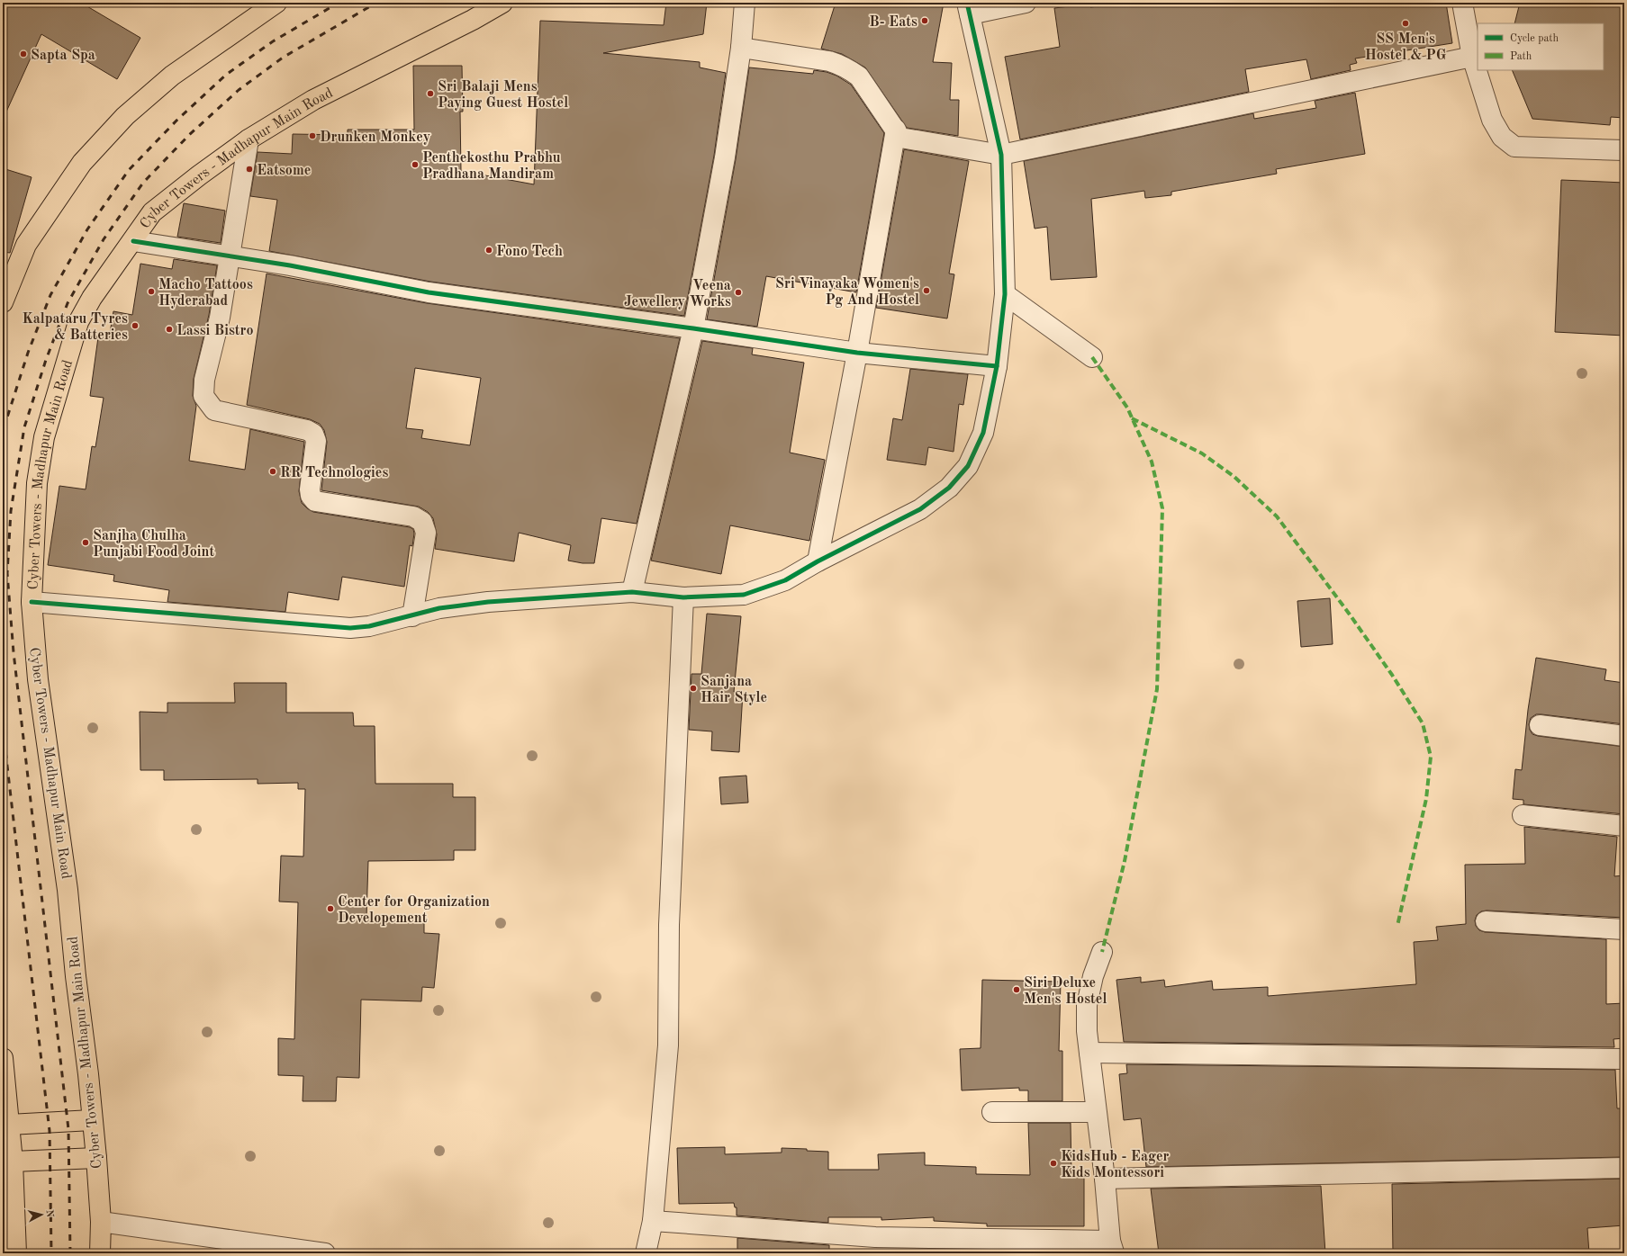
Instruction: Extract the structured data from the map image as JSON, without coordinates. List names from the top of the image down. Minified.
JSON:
{"streets":{"main road":["Cyber Towers - Madhapur Main Road"]},"places":["B- Eats","SS Men's Hostel & PG","Sapta Spa","Sri Balaji Mens Paying Guest Hostel","Drunken Monkey","Penthekosthu Prabhu Pradhana Mandiram","Eatsome","Fono Tech","Sri Vinayaka Women's Pg And Hostel","Macho Tattoos Hyderabad","Veena Jewellery Works","Kalpataru Tyres & Batteries","Lassi Bistro","RR Technologies","Sanjha Chulha Punjabi Food Joint","Sanjana Hair Style","Center for Organization Developement","Siri Deluxe Men's Hostel","KidsHub - Eager Kids Montessori"],"legend":["Cycle path","Path"],"north":"right"}
